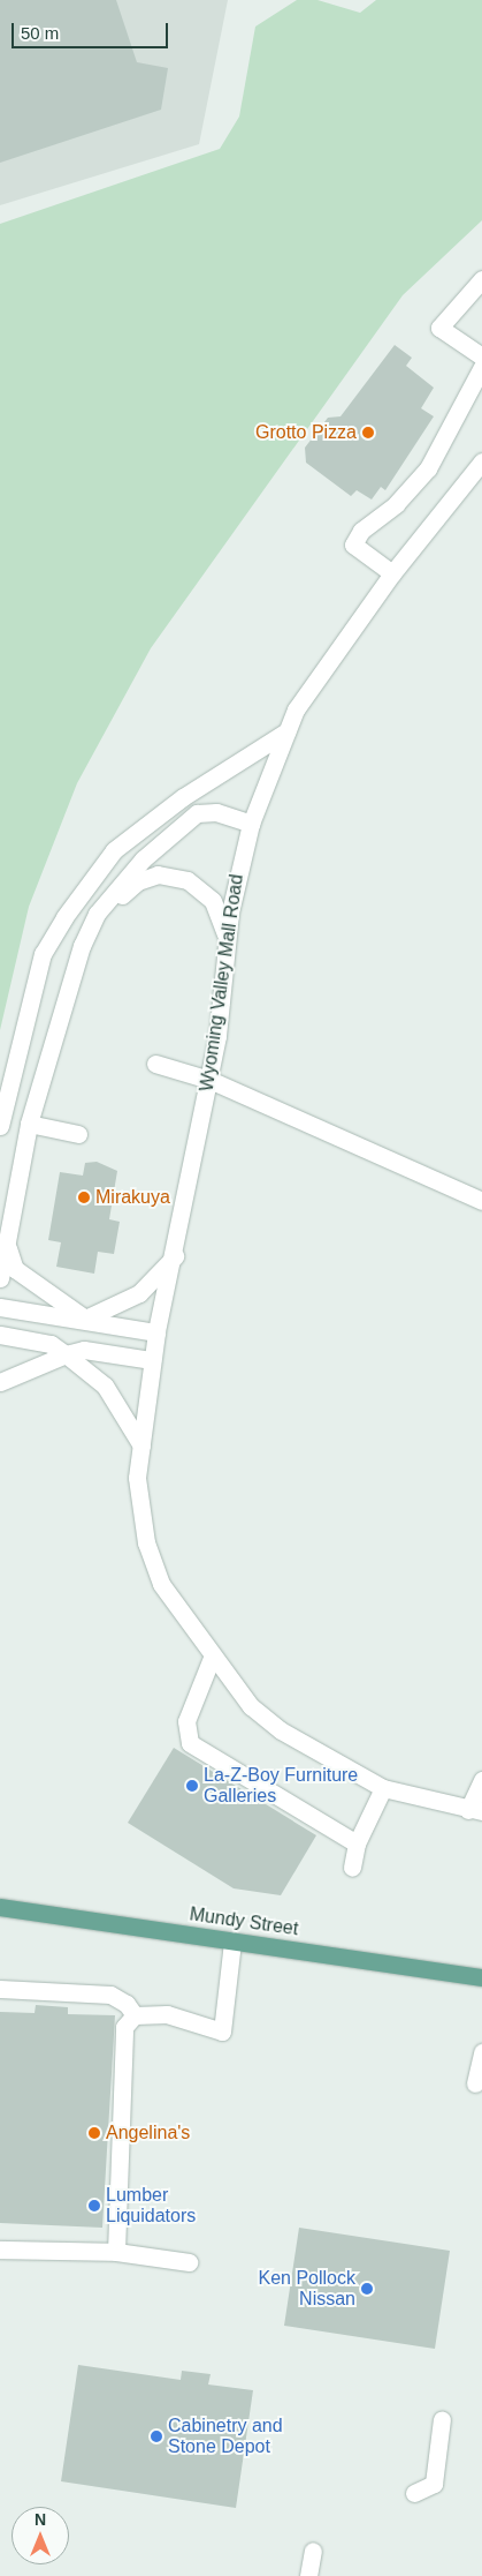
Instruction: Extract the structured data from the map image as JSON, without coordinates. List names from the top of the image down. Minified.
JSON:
{"streets":{"main road":["Mundy Street"],"lane":["Wyoming Valley Mall Road"]},"places":["Grotto Pizza","Mirakuya","La-Z-Boy Furniture Galleries","Angelina's","Lumber Liquidators","Ken Pollock Nissan","Cabinetry and Stone Depot"],"scale_bar":"50 m","north":"top"}
